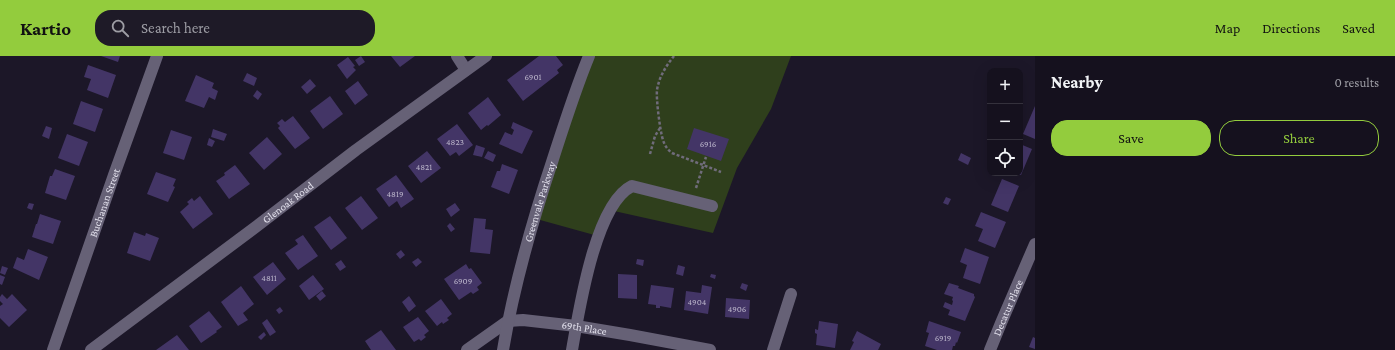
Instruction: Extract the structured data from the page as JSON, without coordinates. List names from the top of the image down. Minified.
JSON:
{"streets":{"street":["Greenvale Parkway","Glenoak Road","Buchanan Street","Decatur Place","69th Place"]},"crossings":[["Greenvale Parkway","69th Place"]],"house_numbers":["6901","4823","6916","4821","4819","4811","6909","4904","4906","6919"],"page":{"header":"Kartio","search":"Search here","nav":["Map","Directions","Saved"],"heading":["Nearby","0 results"],"map_buttons":["+","−"],"buttons":["Save","Share"]}}
